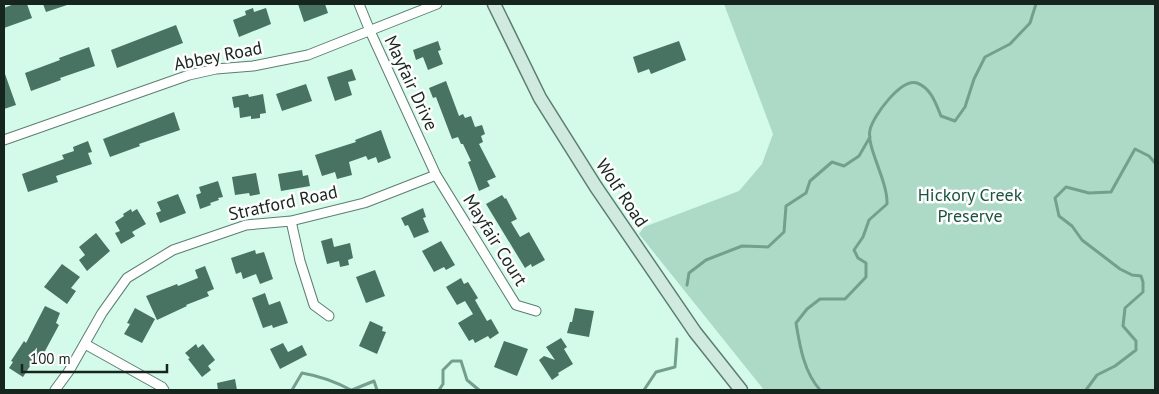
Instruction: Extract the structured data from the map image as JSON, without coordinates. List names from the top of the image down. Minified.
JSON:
{"streets":{"main road":["Wolf Road"],"street":["Abbey Road","Mayfair Drive","Stratford Road","Mayfair Court"]},"crossings":[["Abbey Road","Mayfair Drive"],["Mayfair Drive","Stratford Road"],["Mayfair Drive","Mayfair Court"],["Stratford Road","Mayfair Court"]],"parks":["Hickory Creek Preserve"],"scale_bar":"100 m"}
